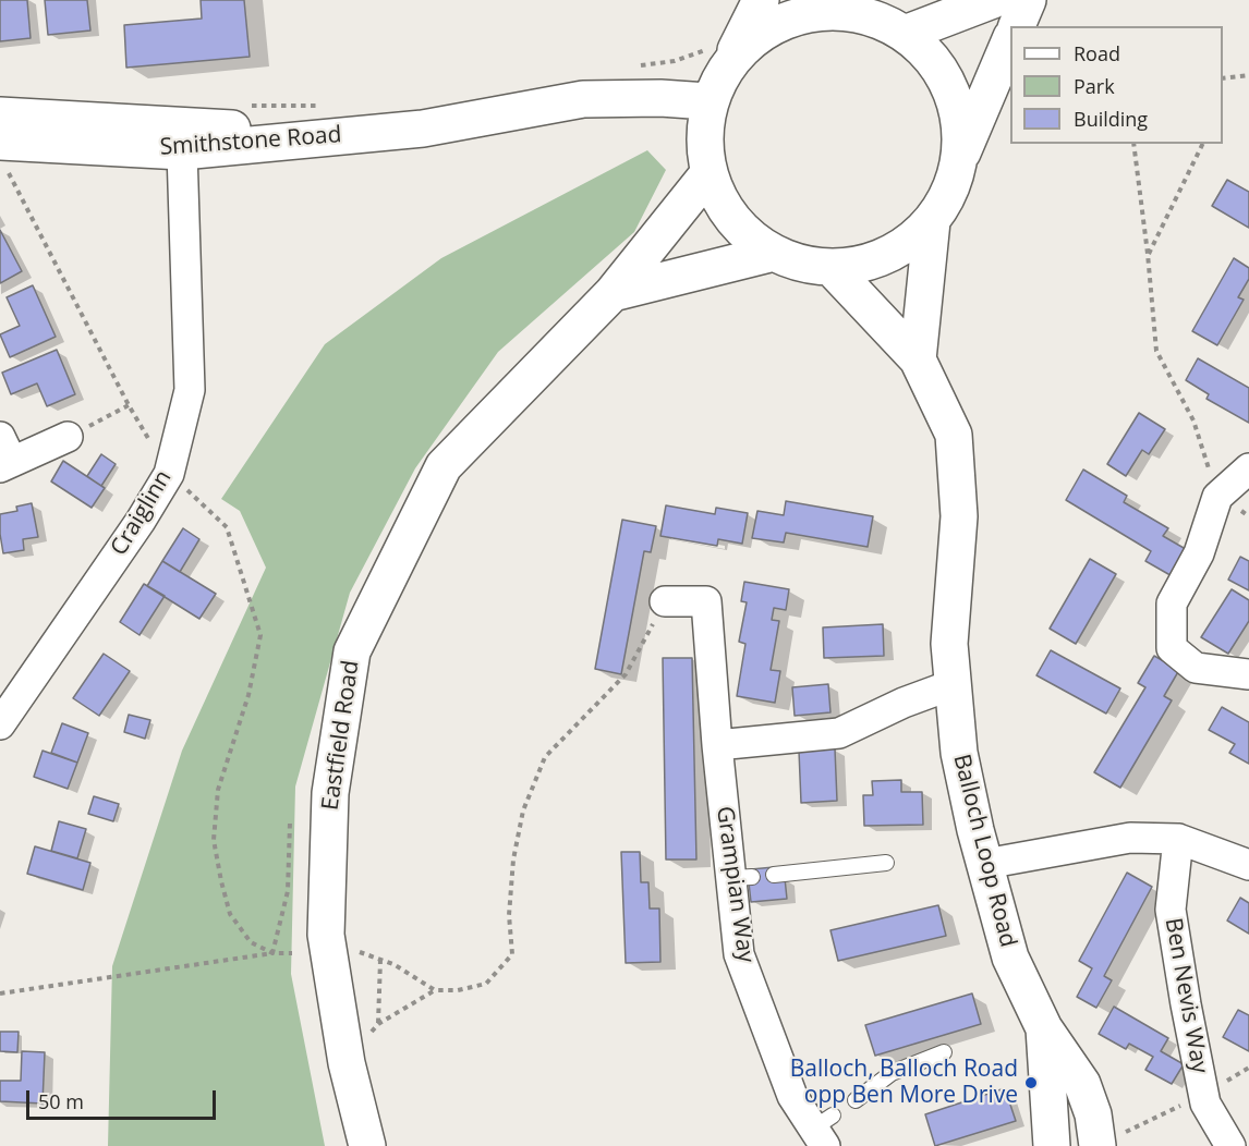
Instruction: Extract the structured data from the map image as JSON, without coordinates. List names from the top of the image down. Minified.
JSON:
{"streets":{"street":["Smithstone Road","Craiglinn","Eastfield Road","Balloch Loop Road","Grampian Way","Ben Nevis Way"]},"crossings":[["Smithstone Road","Craiglinn"]],"places":["Balloch, Balloch Road opp Ben More Drive"],"legend":["Road","Park","Building"],"scale_bar":"50 m"}
